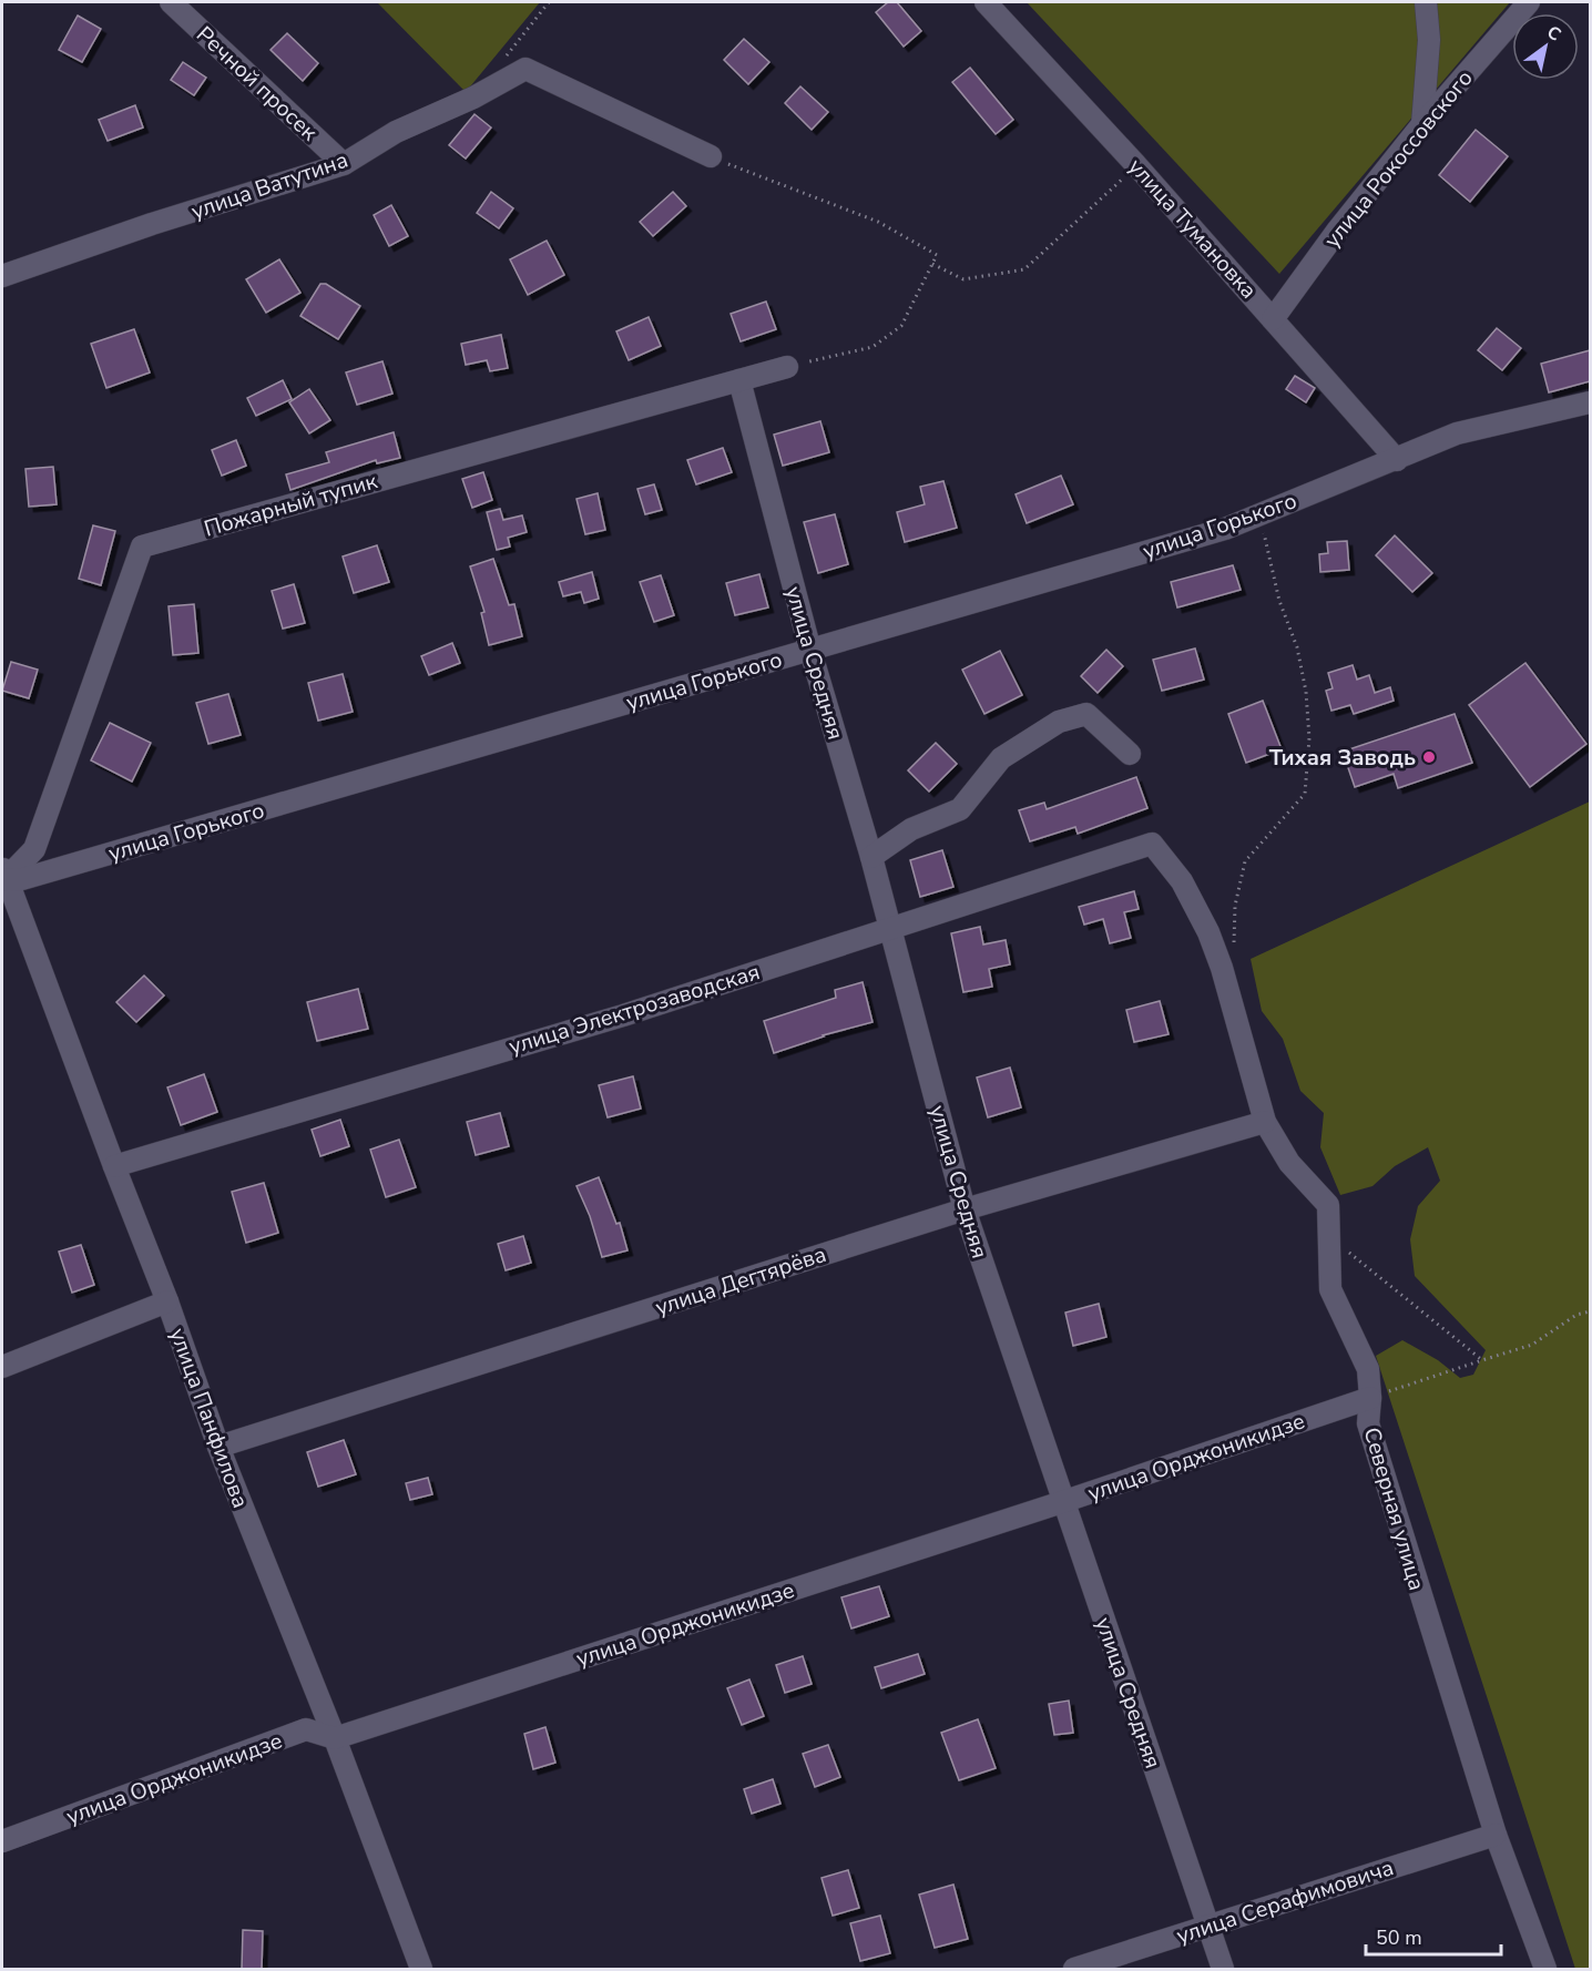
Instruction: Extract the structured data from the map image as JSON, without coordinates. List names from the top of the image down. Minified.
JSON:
{"streets":{"street":["Речной просек","улица Рокоссовского","улица Ватутина","улица Тумановка","Пожарный тупик","улица Горького","улица Средняя","улица Электрозаводская","улица Дегтярёва","улица Панфилова","улица Орджоникидзе","Северная улица","улица Серафимовича"]},"crossings":[["Речной просек","улица Ватутина"],["улица Рокоссовского","улица Тумановка"],["улица Тумановка","улица Горького"],["Пожарный тупик","улица Горького"],["Пожарный тупик","улица Средняя"],["Пожарный тупик","улица Панфилова"],["улица Горького","улица Средняя"],["улица Горького","улица Панфилова"],["улица Средняя","улица Электрозаводская"],["улица Средняя","улица Дегтярёва"],["улица Средняя","улица Орджоникидзе"],["улица Средняя","улица Серафимовича"],["улица Электрозаводская","улица Панфилова"],["улица Электрозаводская","Северная улица"],["улица Дегтярёва","улица Панфилова"],["улица Дегтярёва","Северная улица"],["улица Панфилова","улица Орджоникидзе"],["улица Орджоникидзе","Северная улица"],["Северная улица","улица Серафимовича"]],"places":["Тихая Заводь"],"scale_bar":"50 m","north":"top right"}
